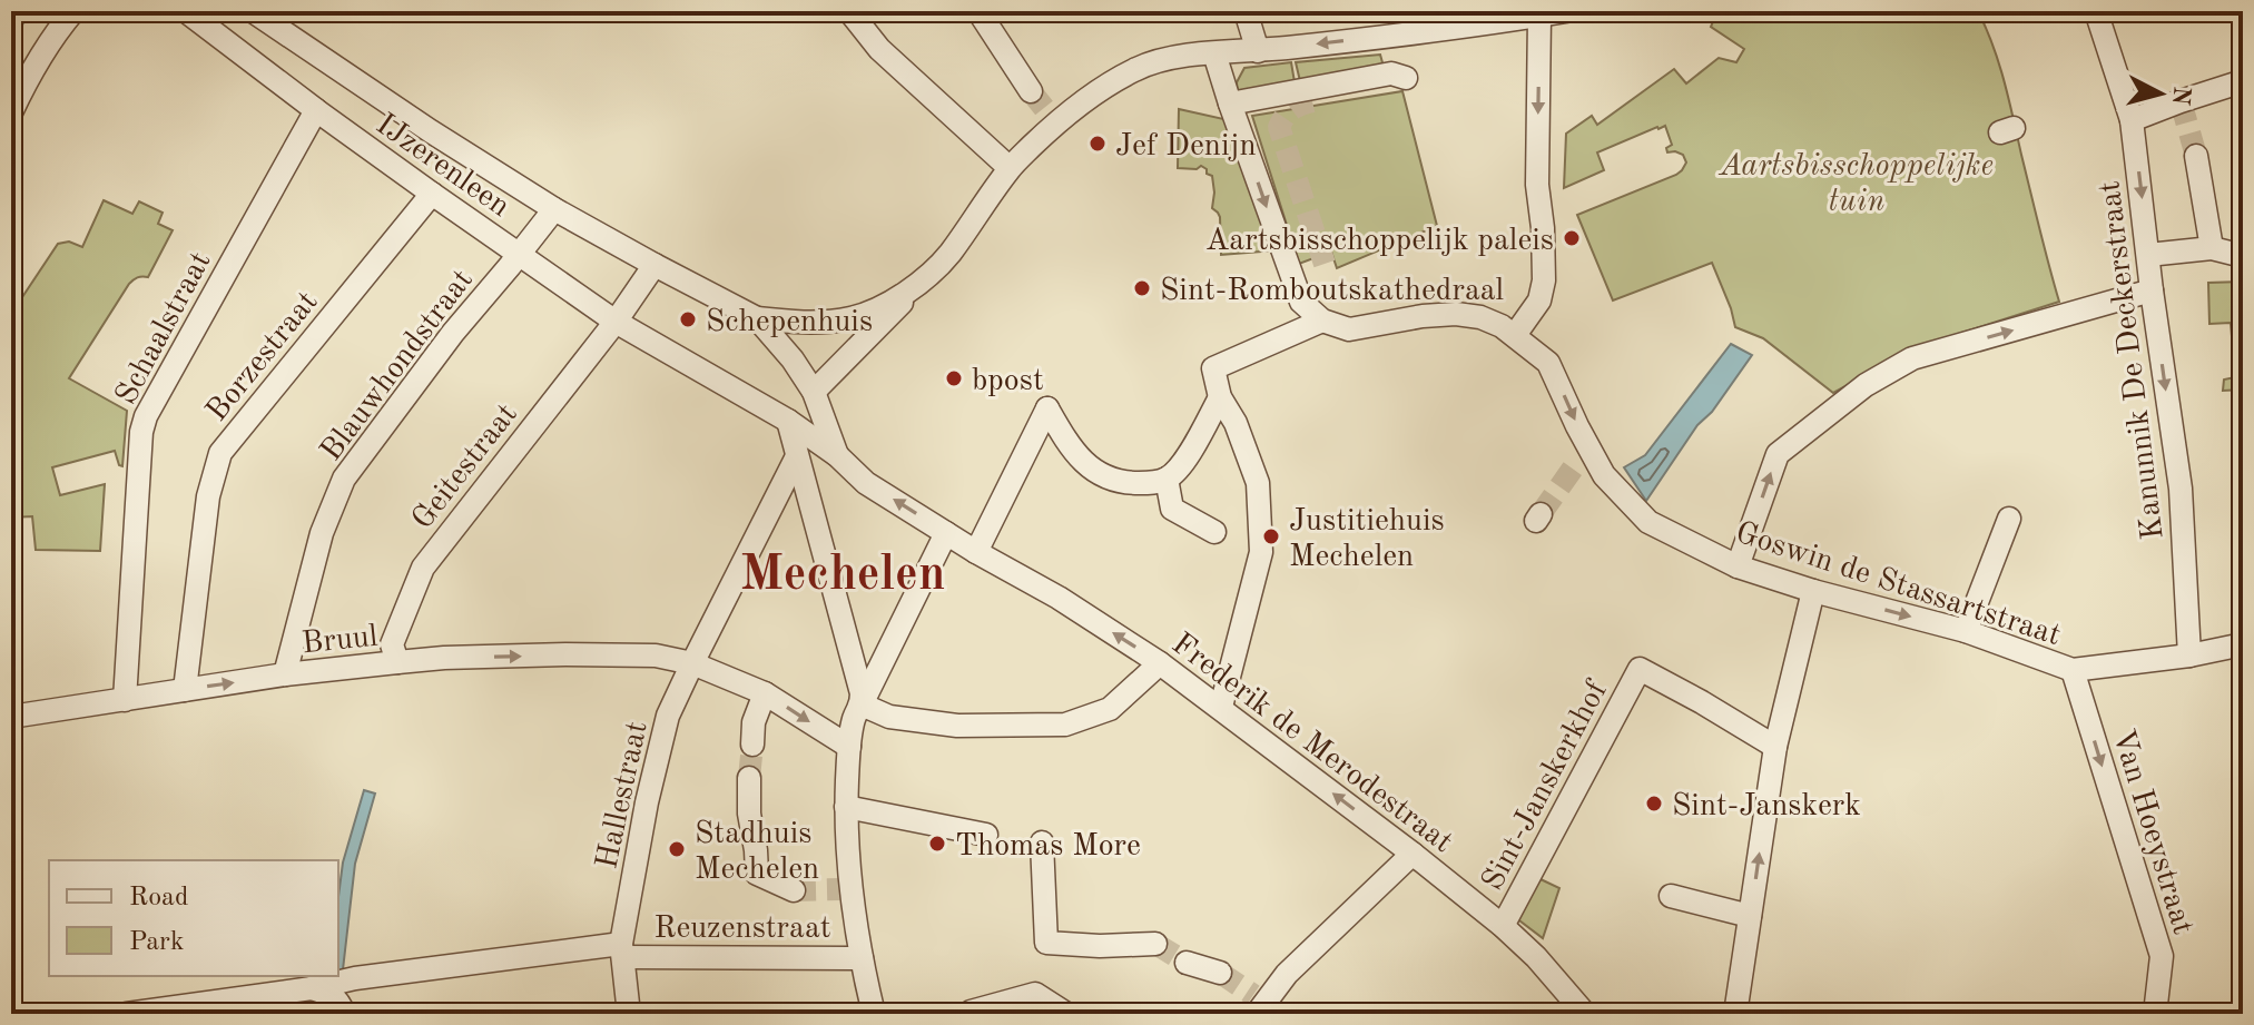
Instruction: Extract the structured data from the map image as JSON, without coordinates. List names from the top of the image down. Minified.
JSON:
{"streets":{"street":["IJzerenleen","Schaalstraat","Borzestraat","Kanunnik De Deckerstraat","Blauwhondstraat","Geitestraat","Goswin de Stassartstraat","Bruul","Frederik de Merodestraat","Sint-Janskerkhof","Hallestraat","Van Hoeystraat","Reuzenstraat"]},"crossings":[["IJzerenleen","Schaalstraat"],["IJzerenleen","Borzestraat"],["IJzerenleen","Blauwhondstraat"],["IJzerenleen","Geitestraat"],["IJzerenleen","Frederik de Merodestraat"],["Schaalstraat","Bruul"],["Borzestraat","Bruul"],["Kanunnik De Deckerstraat","Goswin de Stassartstraat"],["Blauwhondstraat","Bruul"],["Geitestraat","Bruul"],["Goswin de Stassartstraat","Van Hoeystraat"],["Bruul","Hallestraat"],["Frederik de Merodestraat","Sint-Janskerkhof"],["Hallestraat","Reuzenstraat"]],"one_way":["Kanunnik De Deckerstraat","Goswin de Stassartstraat","Bruul","Frederik de Merodestraat","Van Hoeystraat"],"districts":["Mechelen"],"parks":["Aartsbisschoppelijke tuin"],"places":["Jef Denijn","Aartsbisschoppelijk paleis","Sint-Romboutskathedraal","Schepenhuis","bpost","Justitiehuis Mechelen","Sint-Janskerk","Thomas More","Stadhuis Mechelen"],"legend":["Road","Park"],"north":"right"}
